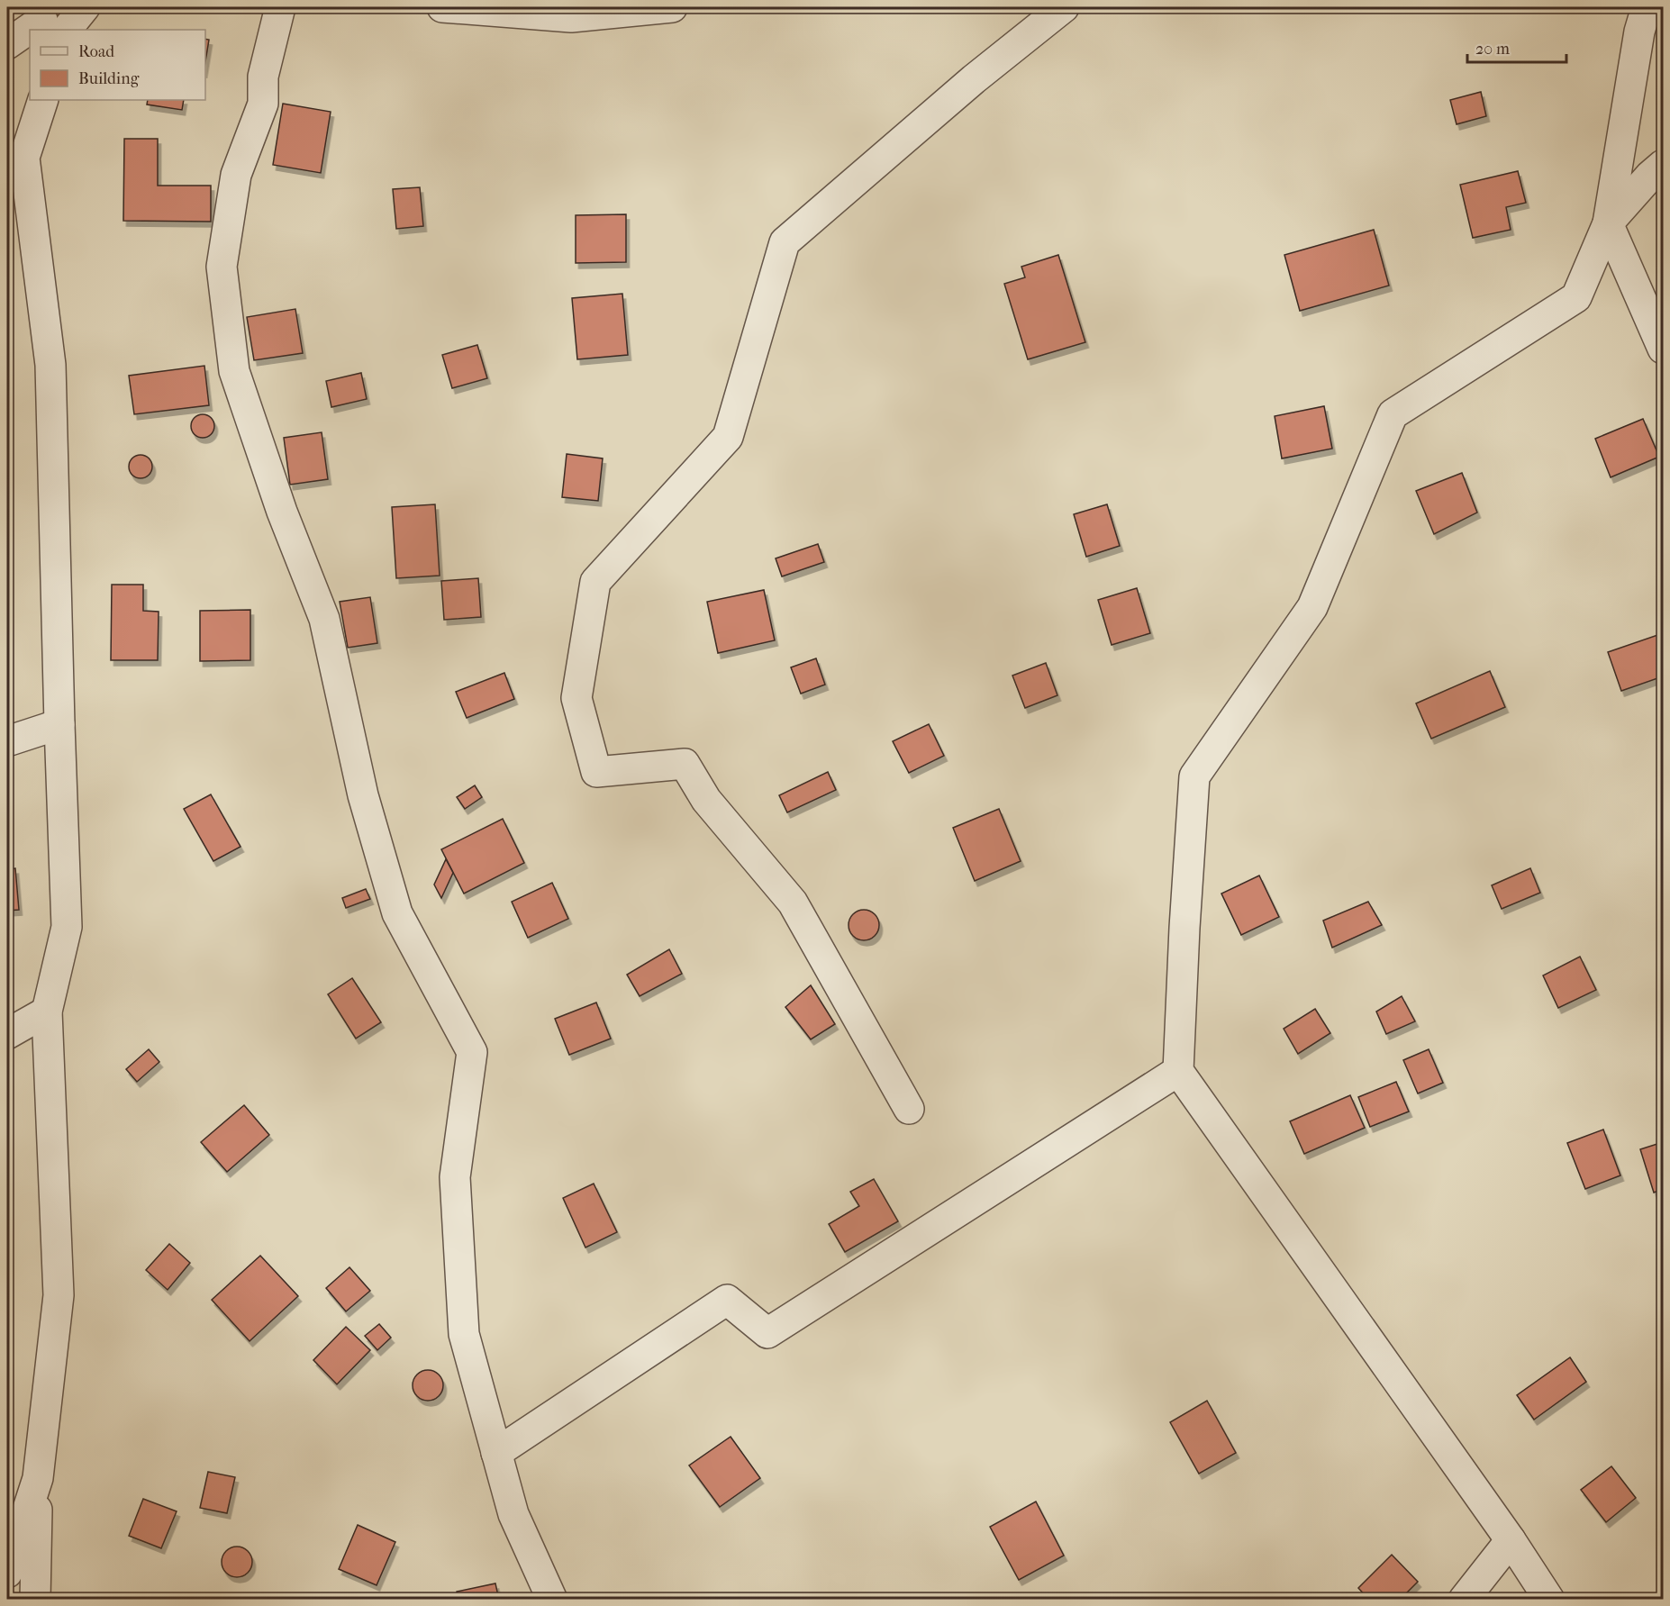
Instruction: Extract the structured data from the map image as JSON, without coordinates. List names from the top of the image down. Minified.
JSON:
{"legend":["Road","Building"],"scale_bar":"20 m"}
